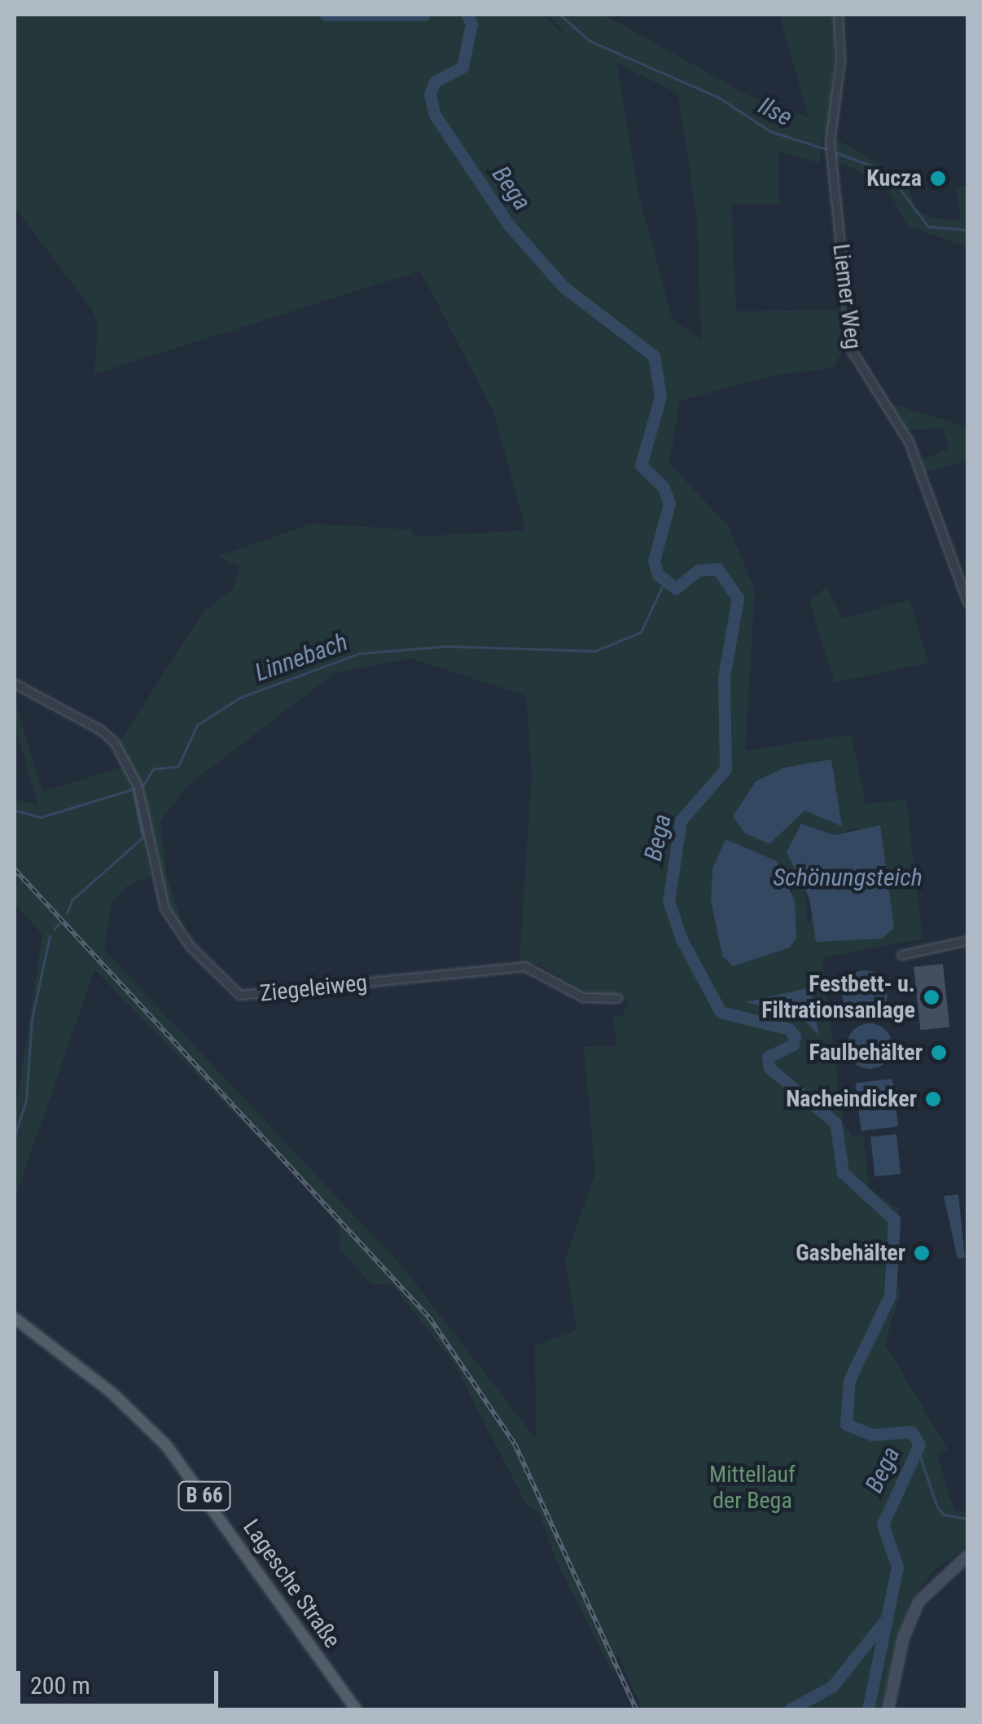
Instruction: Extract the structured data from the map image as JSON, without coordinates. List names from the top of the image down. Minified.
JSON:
{"streets":{"main road":["B 66","Lagesche Straße"],"street":["Liemer Weg","Ziegeleiweg"]},"water":["Ilse","Bega","Linnebach","Schönungsteich"],"parks":["Mittellauf der Bega"],"places":["Kucza","Festbett- u. Filtrationsanlage","Faulbehälter","Nacheindicker","Gasbehälter"],"scale_bar":"200 m"}
